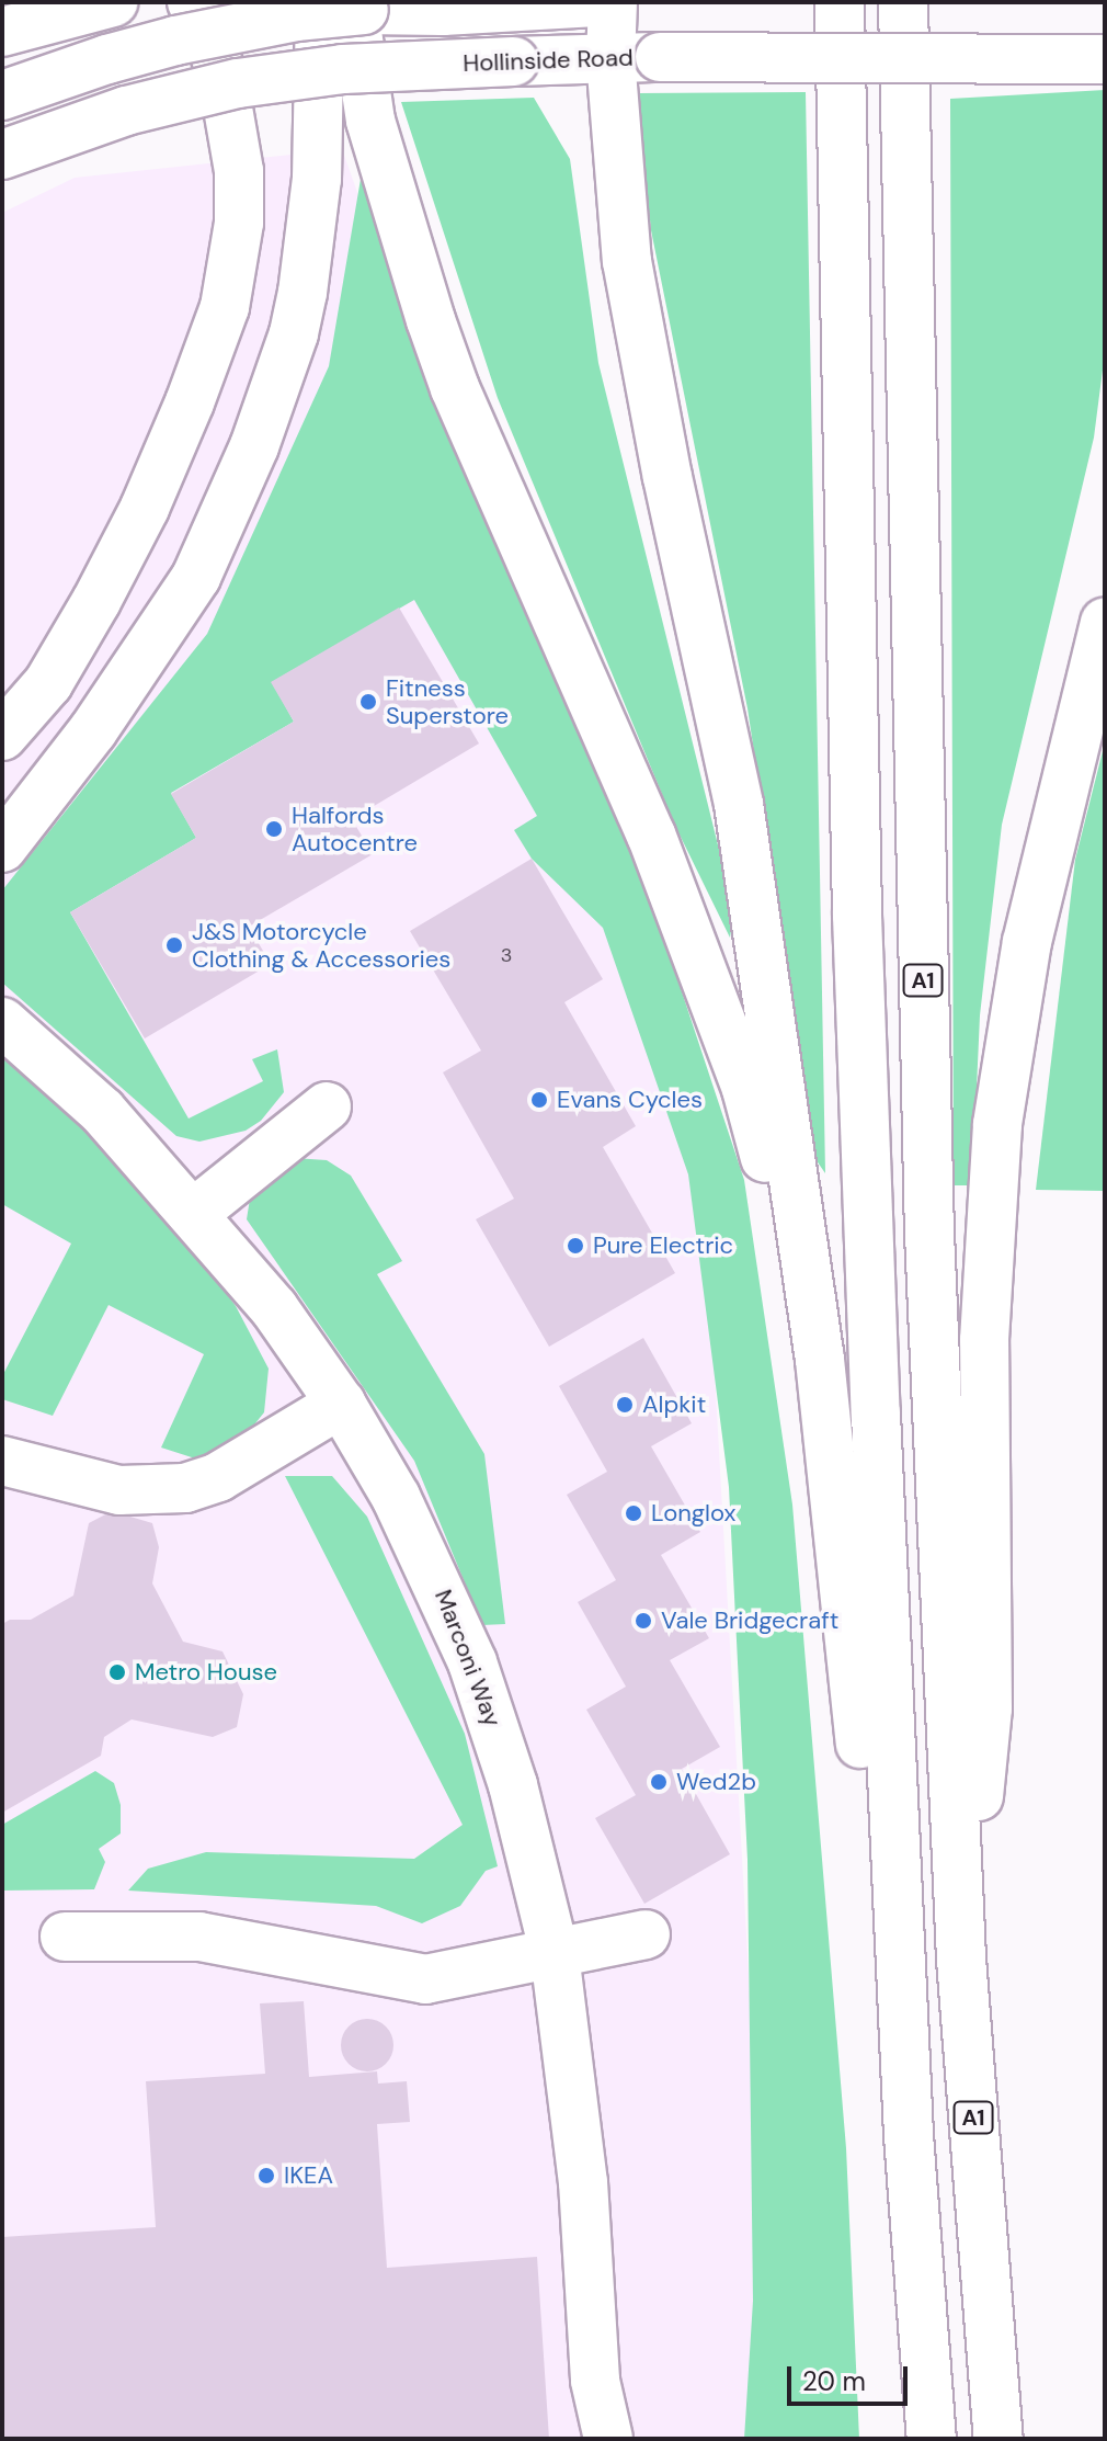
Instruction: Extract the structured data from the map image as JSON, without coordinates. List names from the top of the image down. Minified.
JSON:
{"streets":{"main road":["Hollinside Road","A1","Marconi Way"]},"places":["Fitness Superstore","Halfords Autocentre","J&S Motorcycle Clothing & Accessories","Evans Cycles","Pure Electric","Alpkit","Longlox","Vale Bridgecraft","Metro House","Wed2b","IKEA"],"house_numbers":["3"],"scale_bar":"20 m"}
